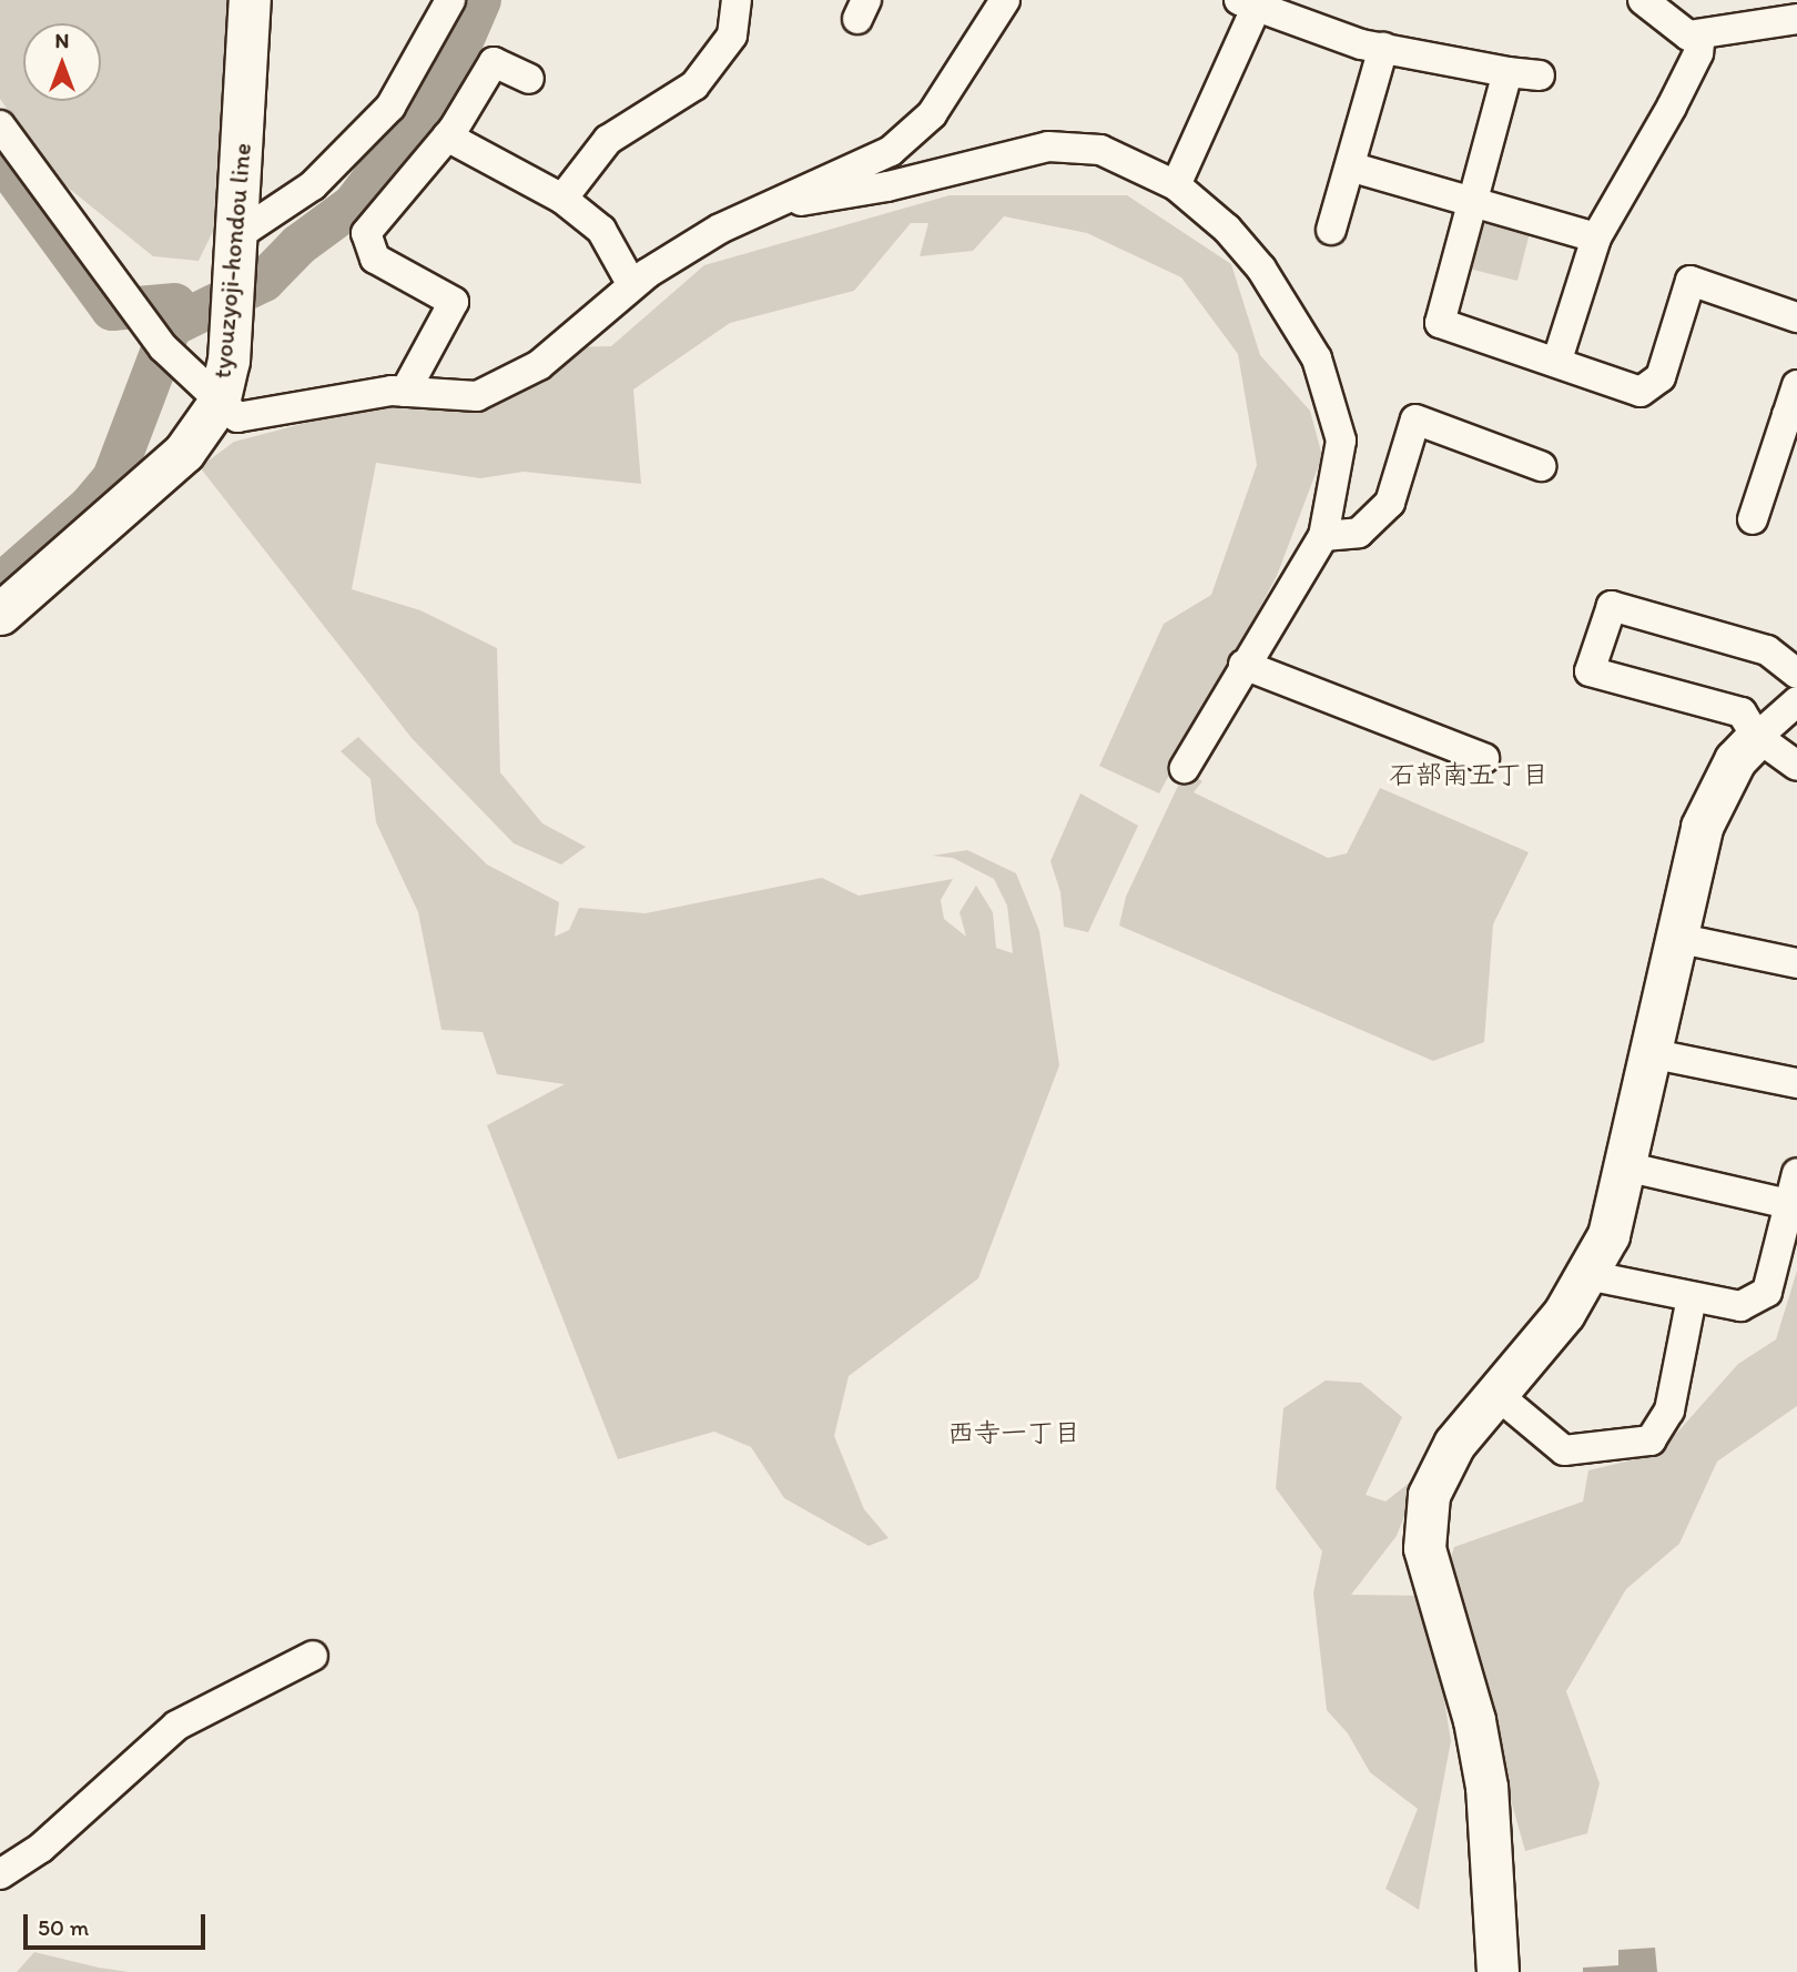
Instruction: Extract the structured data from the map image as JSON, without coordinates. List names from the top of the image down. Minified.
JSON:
{"streets":{"street":["tyouzyoji-hondou line"]},"districts":["石部南五丁目","西寺一丁目"],"scale_bar":"50 m","north":"top"}
